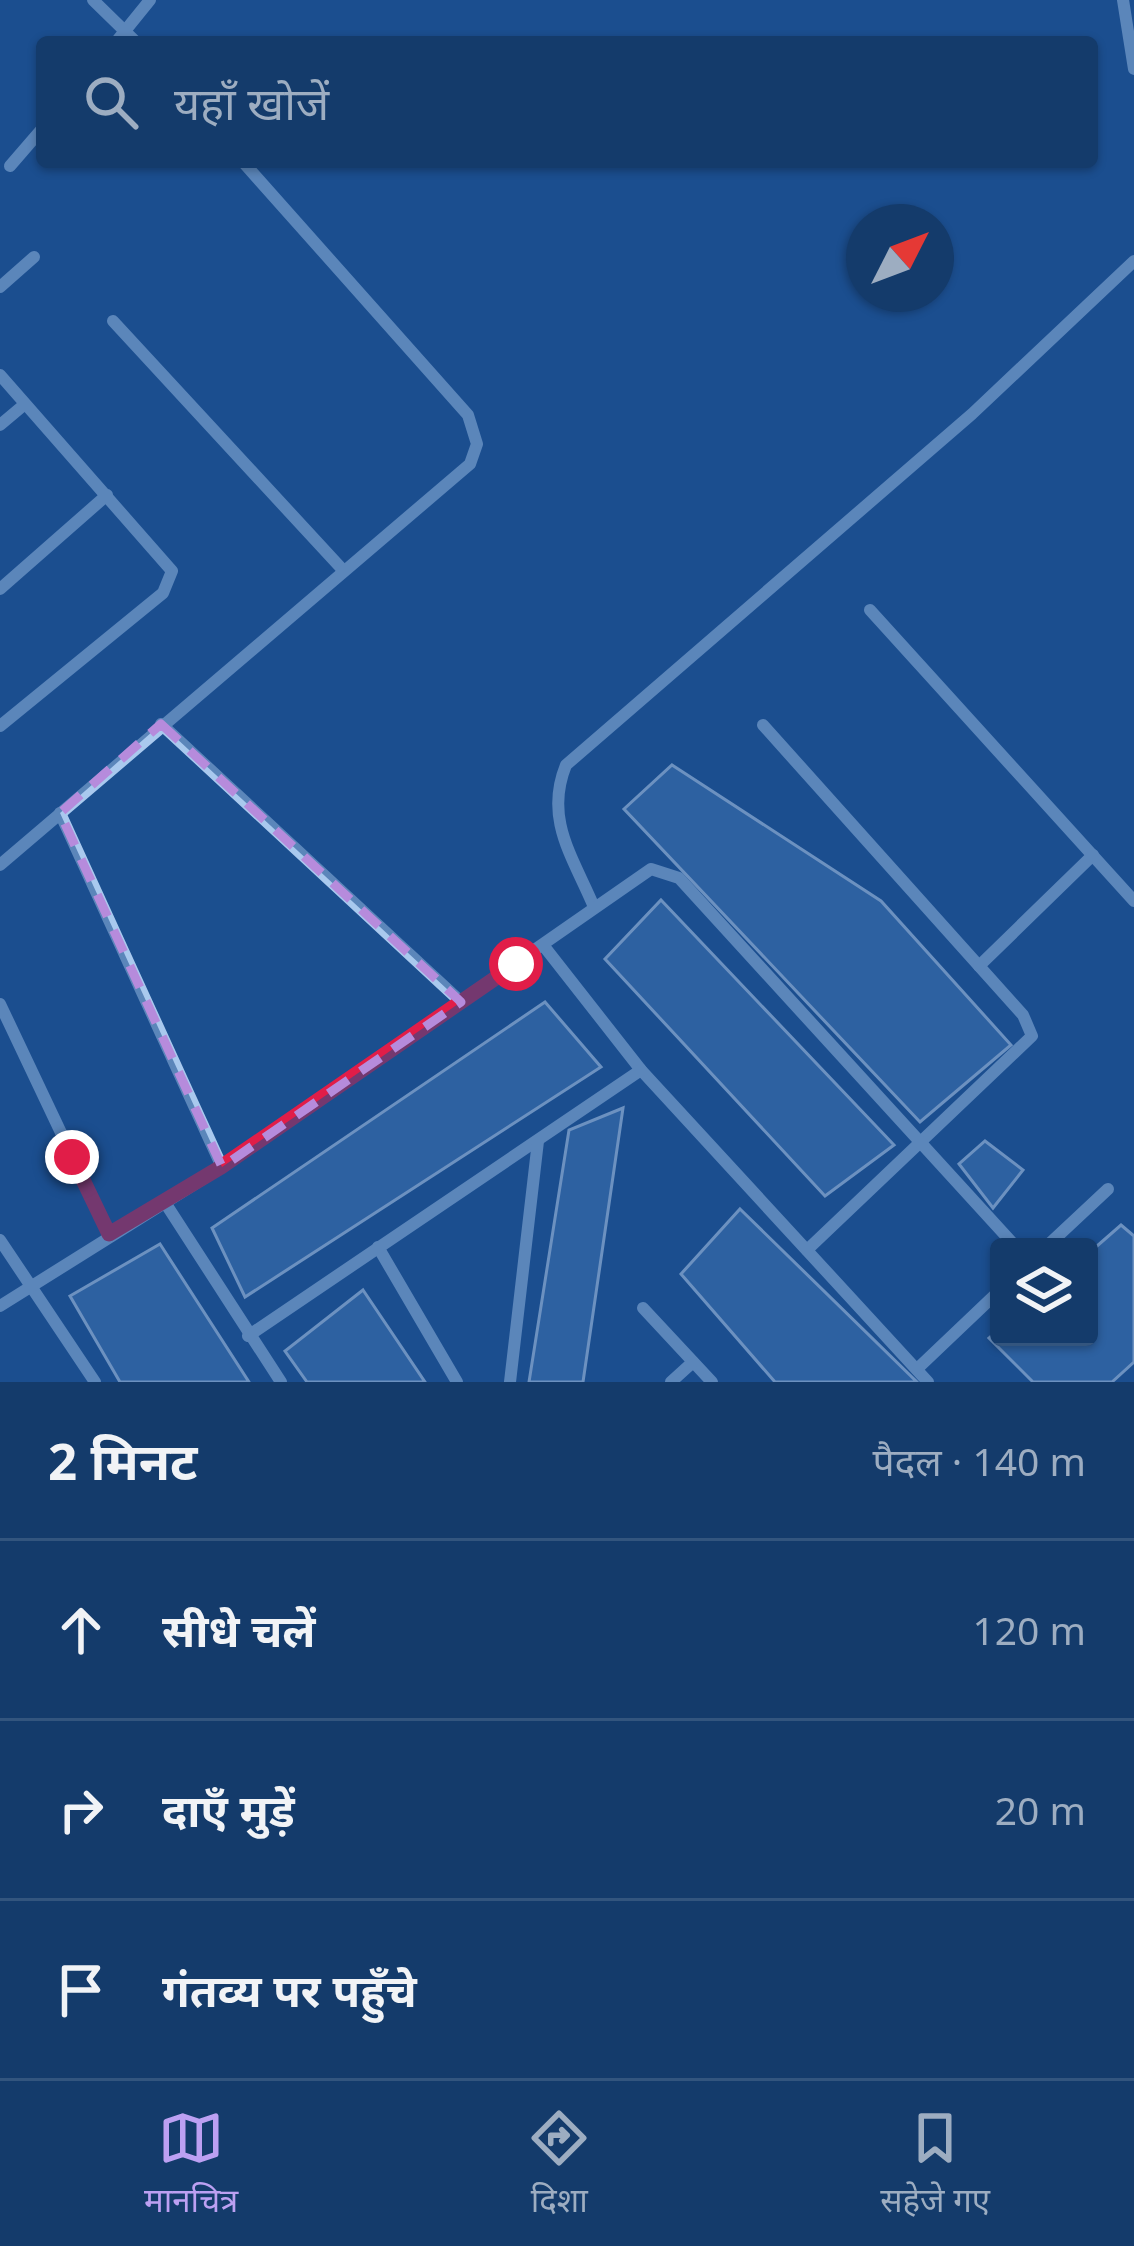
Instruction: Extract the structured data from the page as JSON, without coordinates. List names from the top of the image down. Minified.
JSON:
{"north":"top right","page":{"search":"यहाँ खोजें","heading":["2 मिनट","पैदल · 140 m"],"list":[["सीधे चलें","120 m"],["दाएँ मुड़ें","20 m"],"गंतव्य पर पहुँचे"],"nav":["मानचित्र","दिशा","सहेजे गए"]}}
